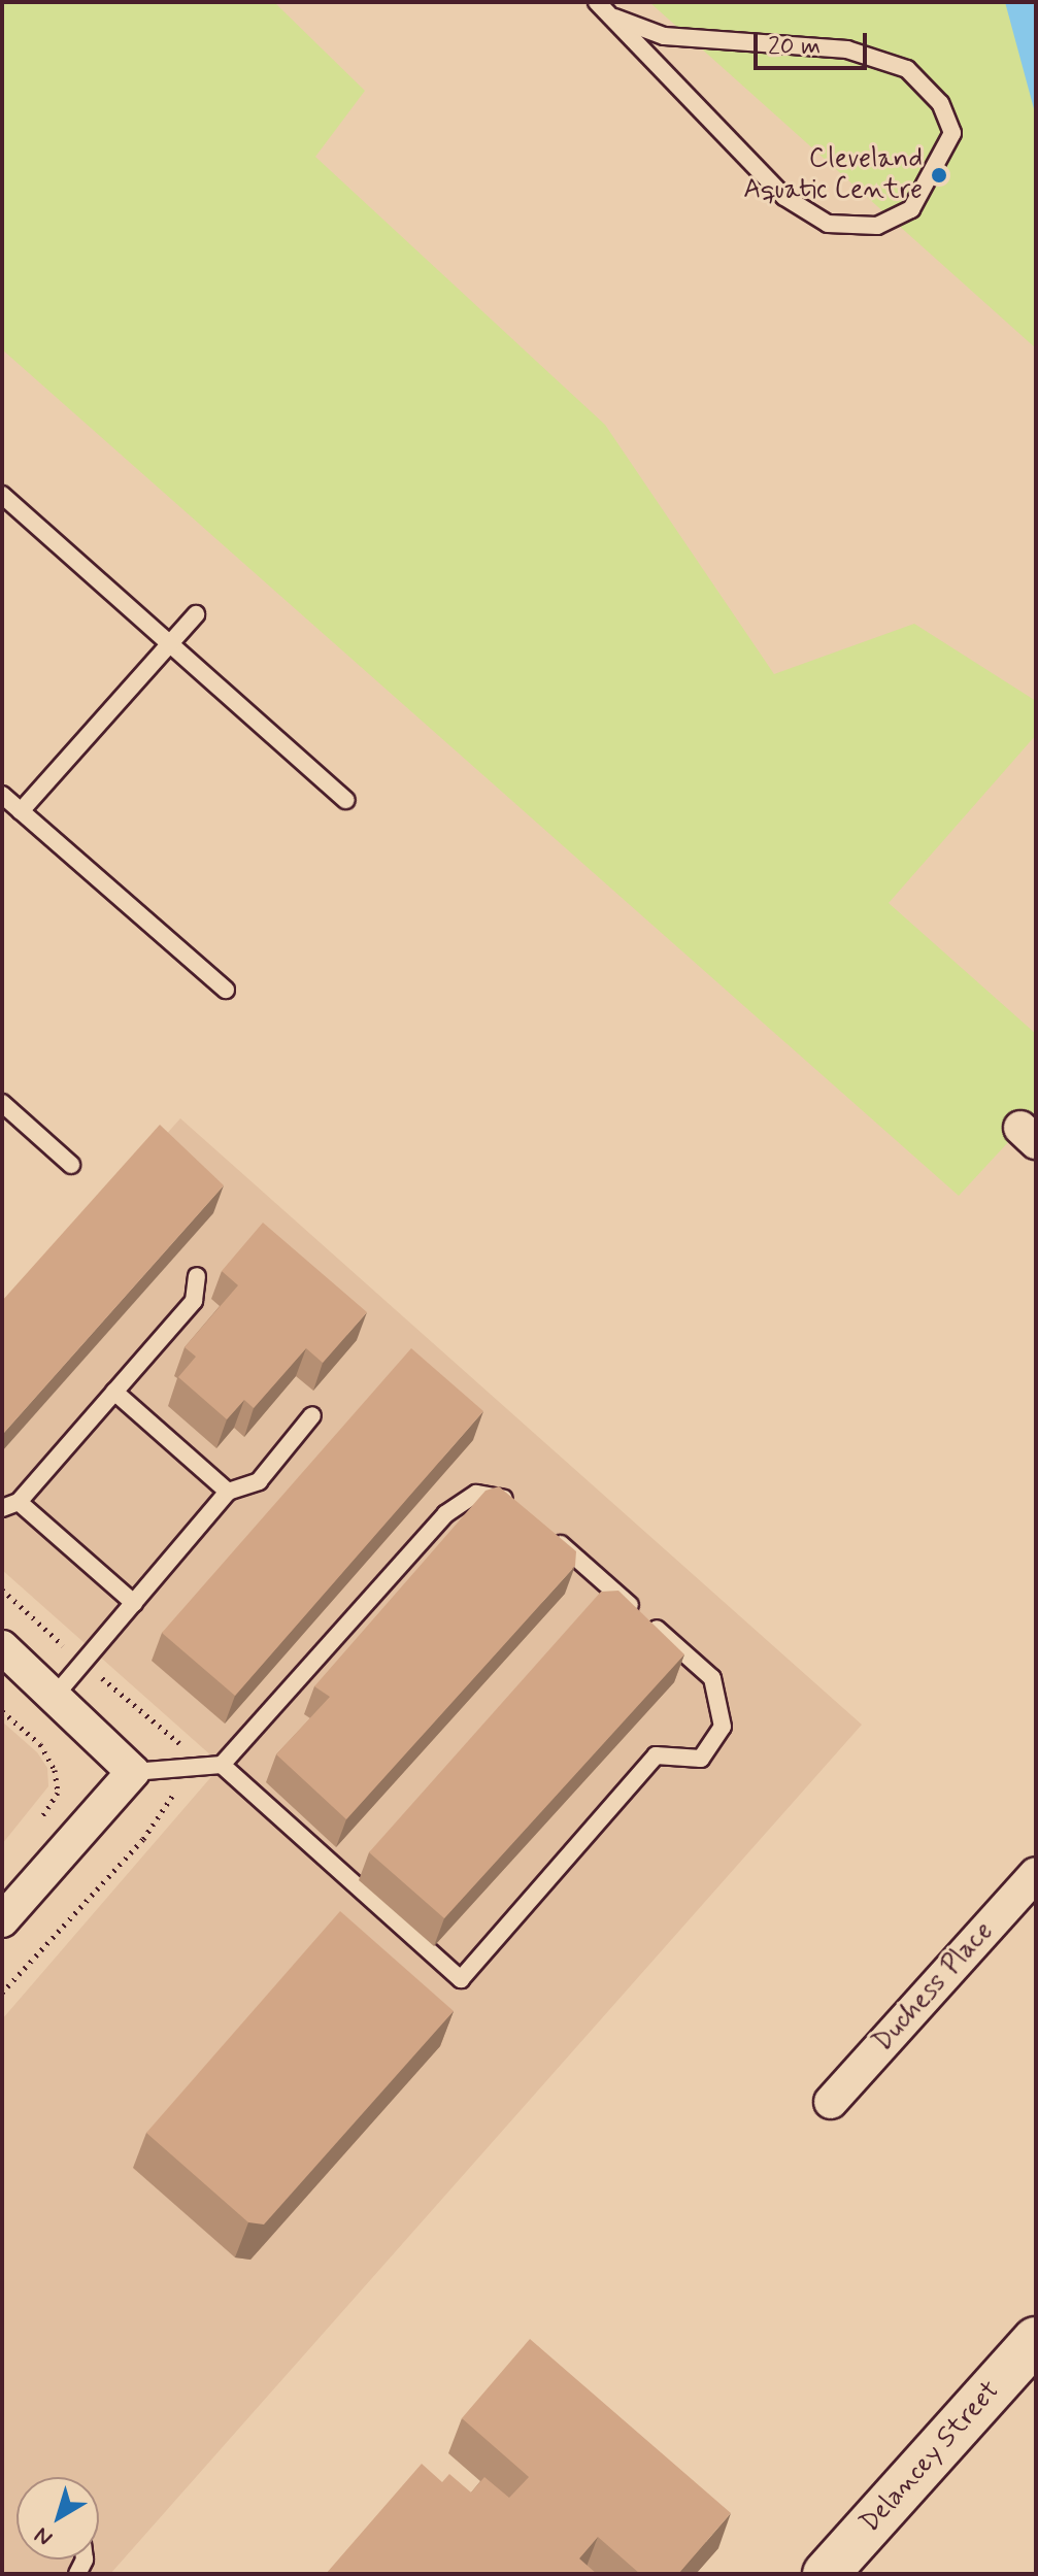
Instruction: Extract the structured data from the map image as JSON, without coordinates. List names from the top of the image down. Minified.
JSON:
{"streets":{"main road":["Delancey Street"],"street":["Duchess Place"]},"places":["Cleveland Aquatic Centre"],"scale_bar":"20 m","north":"bottom left"}
